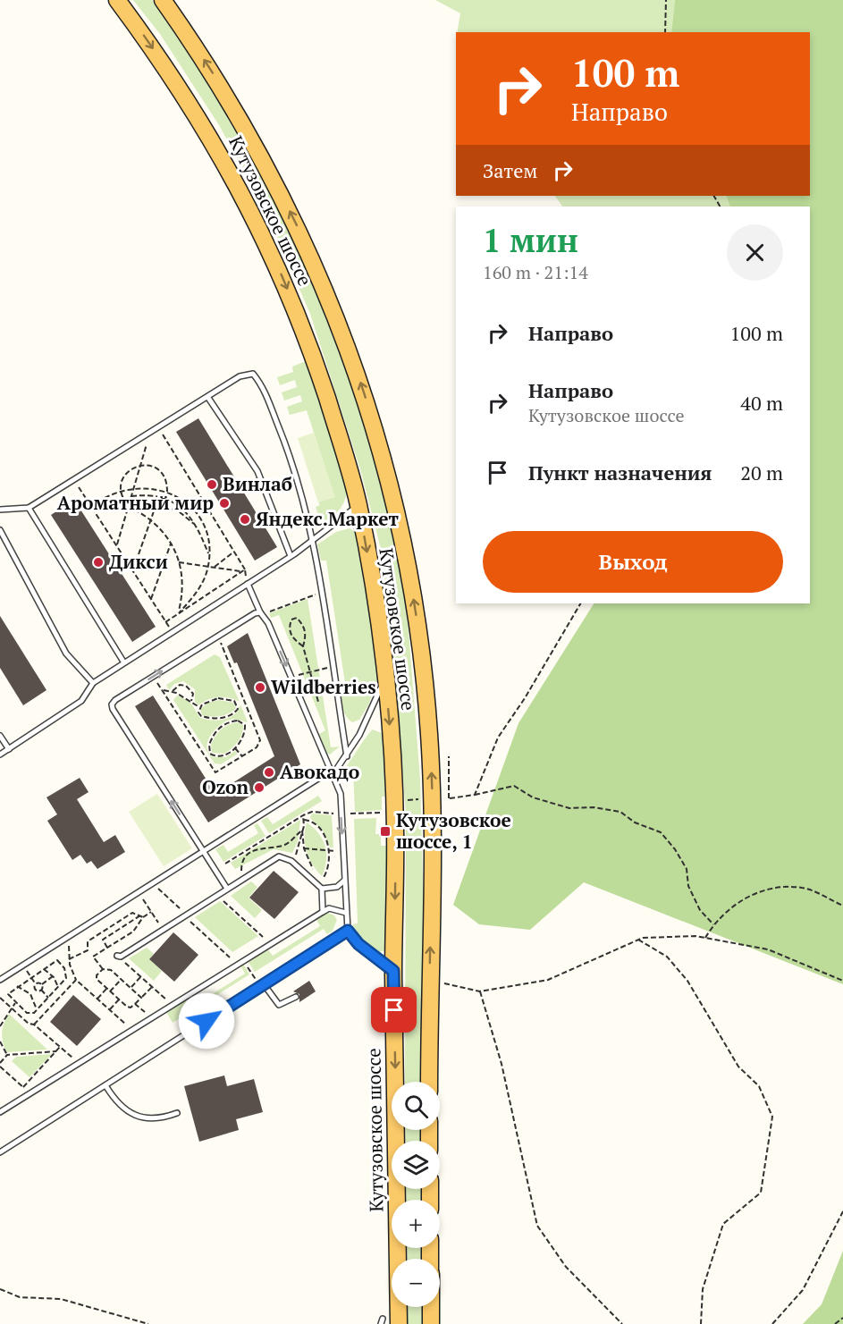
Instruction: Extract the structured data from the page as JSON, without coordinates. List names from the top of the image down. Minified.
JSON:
{"streets":{"main road":["Кутузовское шоссе"]},"places":{"other":["Винлаб","Ароматный мир","Яндекс.Маркет","Дикси","Wildberries","Авокадо","Ozon"],"transit":["Кутузовское шоссе, 1"]},"page":{"turn":["100 m","Направо"],"then":"Затем","heading":["1 мин","160 m · 21:14"],"list":[{"name":"Направо","value":"100 m"},{"name":"Направо","note":"Кутузовское шоссе","value":"40 m"},{"name":"Пункт назначения","value":"20 m"}],"buttons":"Выход","map_buttons":["+","−"]}}
